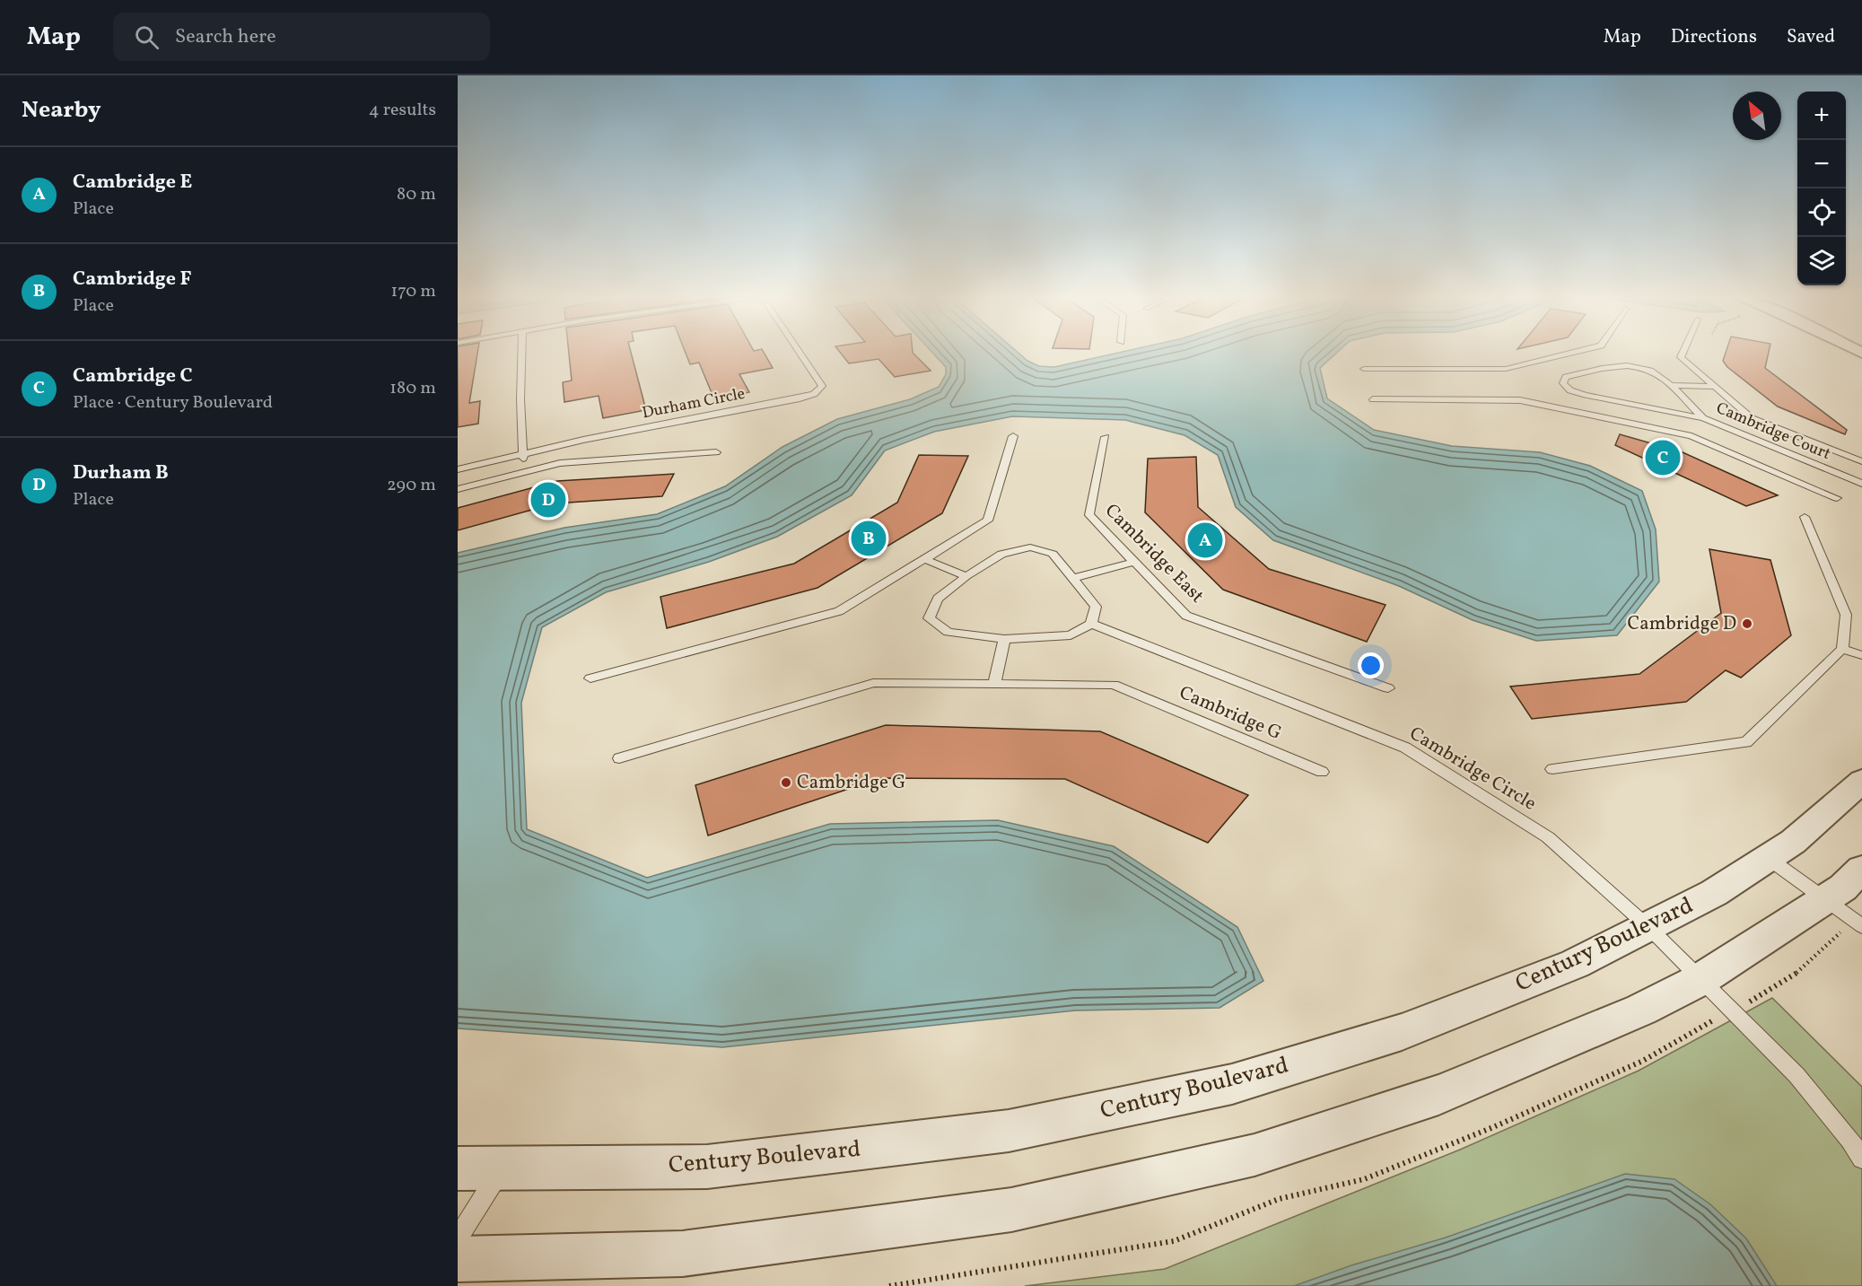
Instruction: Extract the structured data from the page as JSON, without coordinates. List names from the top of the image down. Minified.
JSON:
{"streets":{"street":["Century Boulevard"],"lane":["Durham Circle","Cambridge Court","Cambridge East","Cambridge G","Cambridge Circle"]},"crossings":[["Cambridge Circle","Century Boulevard"]],"places":["Cambridge D","Cambridge G"],"north":"top left","page":{"header":"Map","search":"Search here","nav":["Map","Directions","Saved"],"heading":["Nearby","4 results"],"map_buttons":["+","−"],"list":[{"mark":"A","name":"Cambridge E","note":"Place","value":"80 m"},{"mark":"B","name":"Cambridge F","note":"Place","value":"170 m"},{"mark":"C","name":"Cambridge C","note":"Place · Century Boulevard","value":"180 m"},{"mark":"D","name":"Durham B","note":"Place","value":"290 m"}],"pins":["C","D","B","A"]}}
